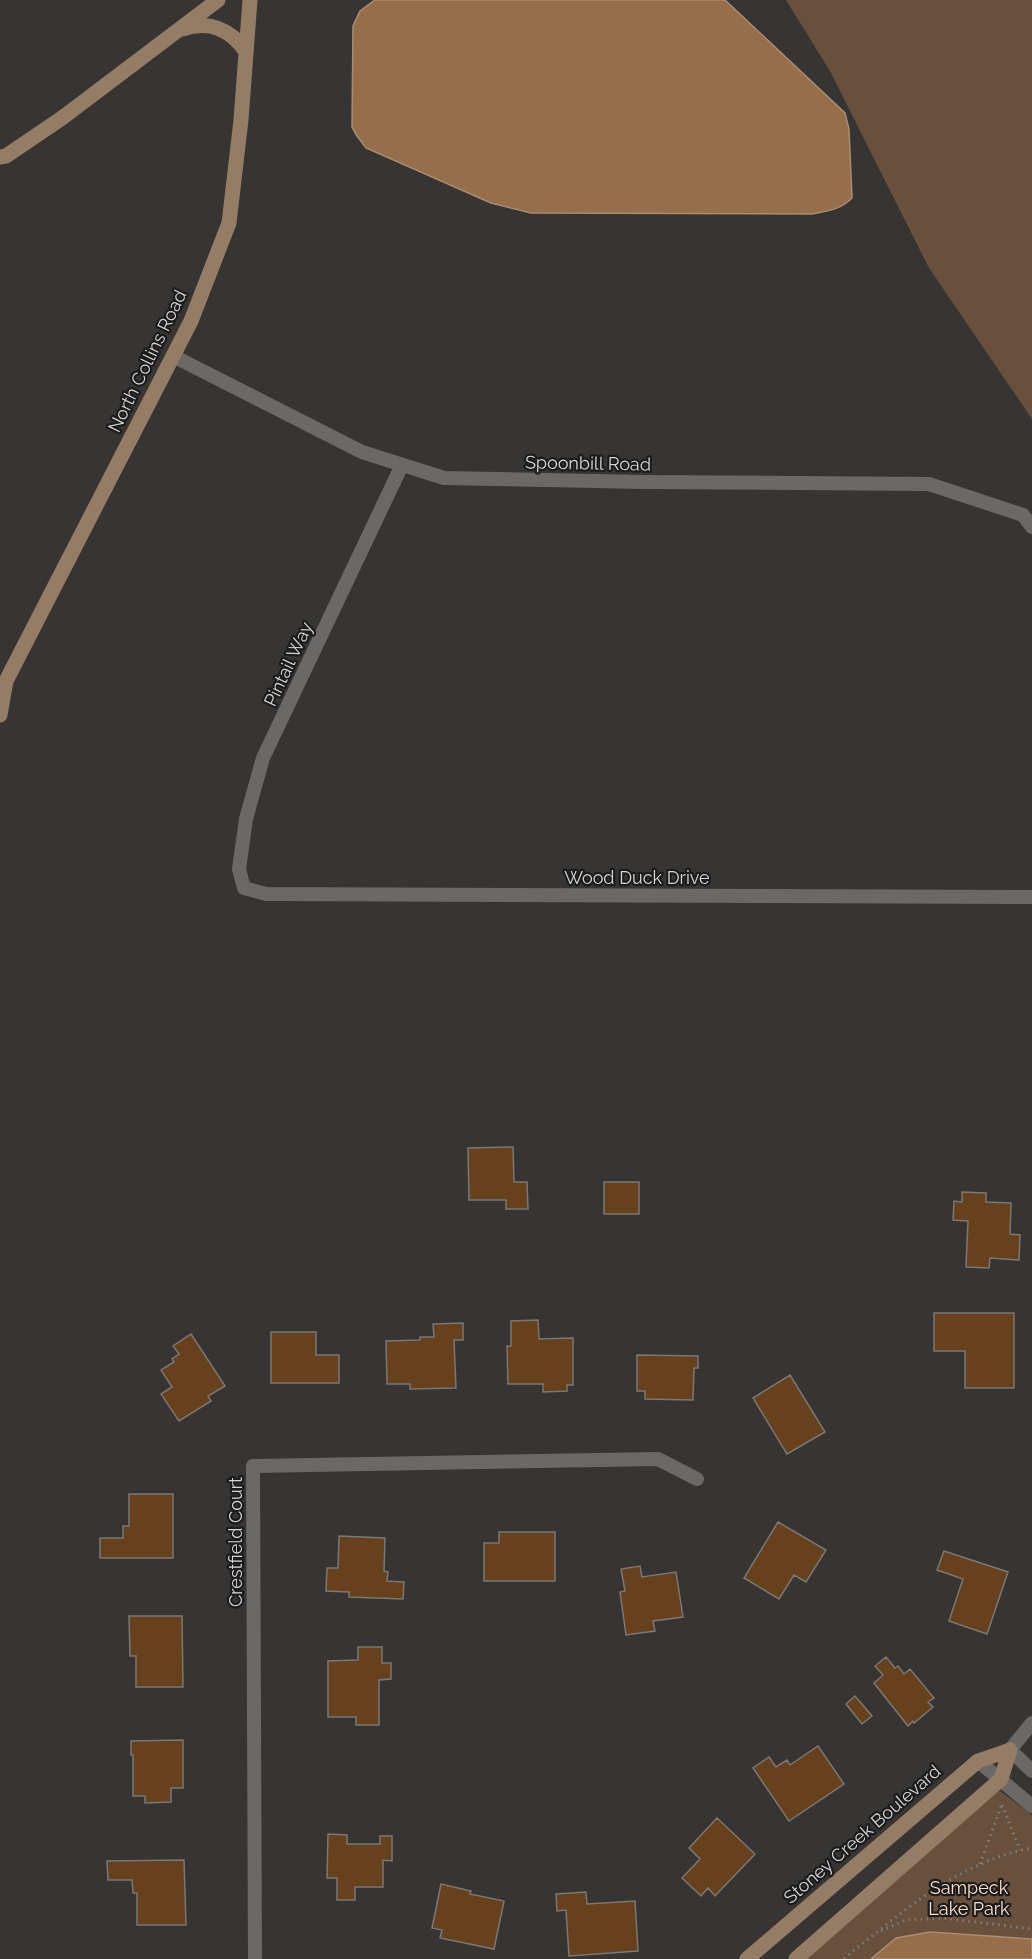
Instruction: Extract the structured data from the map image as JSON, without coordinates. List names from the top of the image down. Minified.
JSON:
{"streets":{"street":["North Collins Road","Spoonbill Road","Pintail Way","Wood Duck Drive","Crestfield Court","Stoney Creek Boulevard"]},"crossings":[["North Collins Road","Spoonbill Road"],["Spoonbill Road","Pintail Way"],["Pintail Way","Wood Duck Drive"]],"parks":["Sampeck Lake Park"]}
